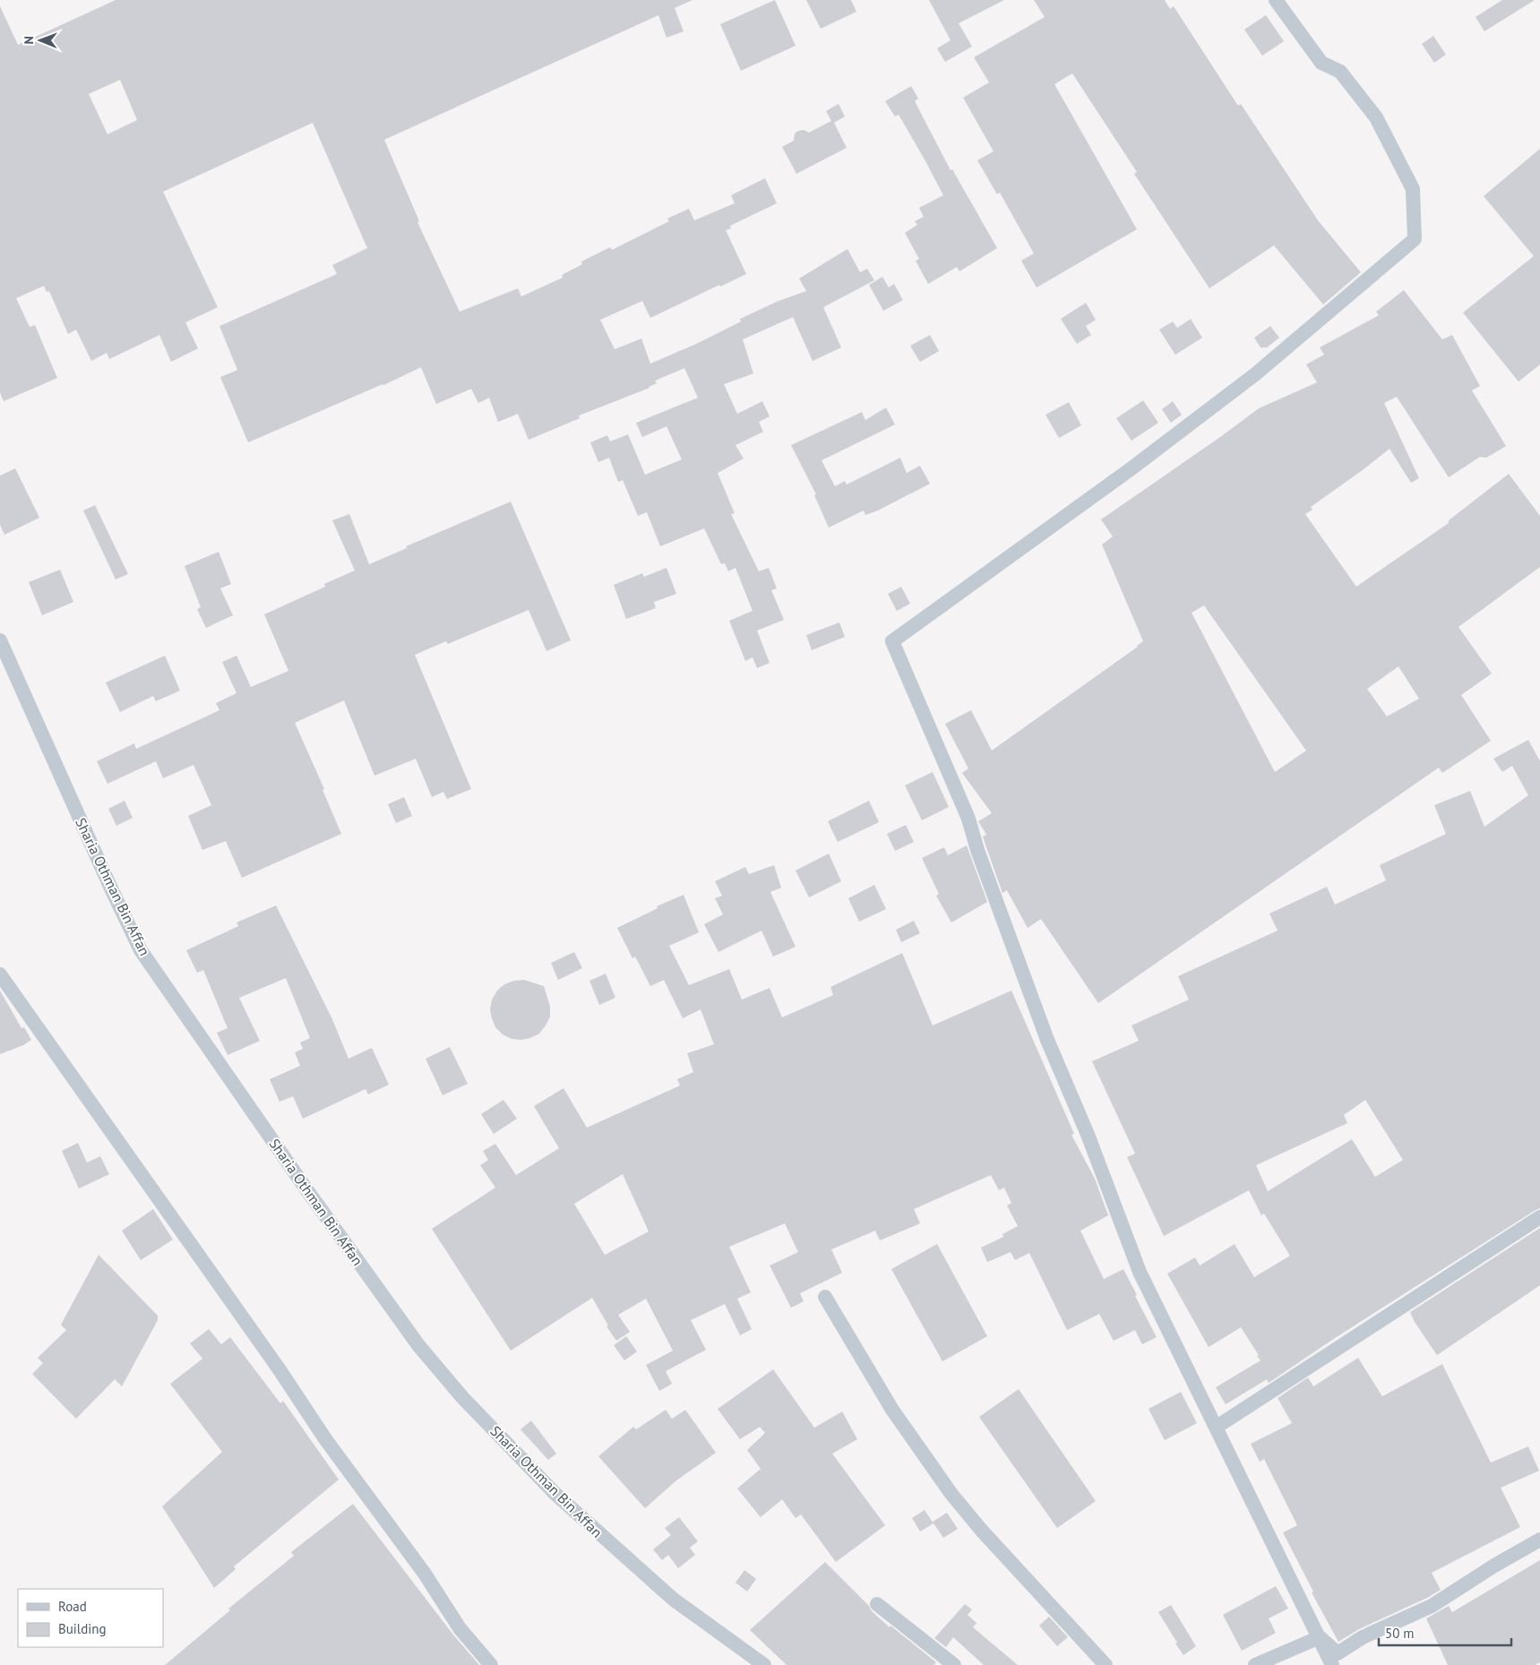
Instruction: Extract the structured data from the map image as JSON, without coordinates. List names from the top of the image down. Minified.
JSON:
{"streets":{"street":["Sharia Othman Bin Affan"]},"legend":["Road","Building"],"scale_bar":"50 m","north":"left"}
